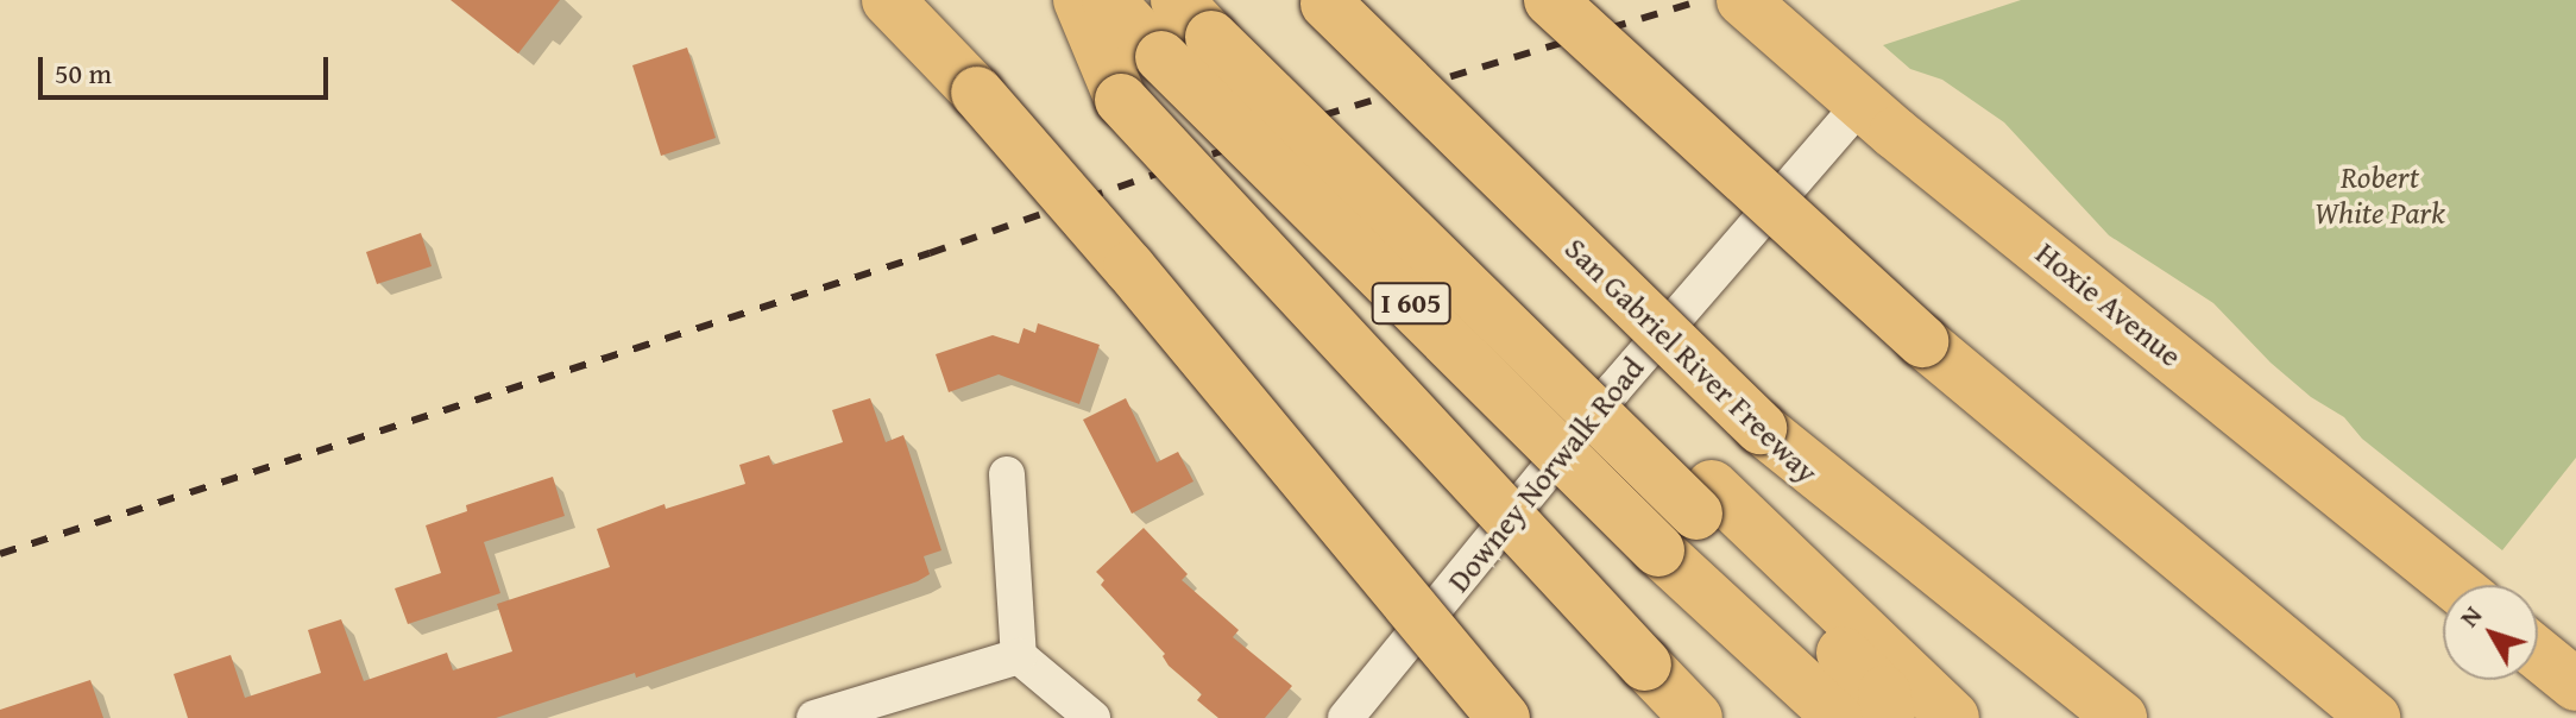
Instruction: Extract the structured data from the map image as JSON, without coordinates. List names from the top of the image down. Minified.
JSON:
{"streets":{"main road":["I 605","Hoxie Avenue","San Gabriel River Freeway"],"street":["Downey Norwalk Road"]},"crossings":[["Hoxie Avenue","Downey Norwalk Road"]],"parks":["Robert White Park"],"scale_bar":"50 m","north":"top left"}
